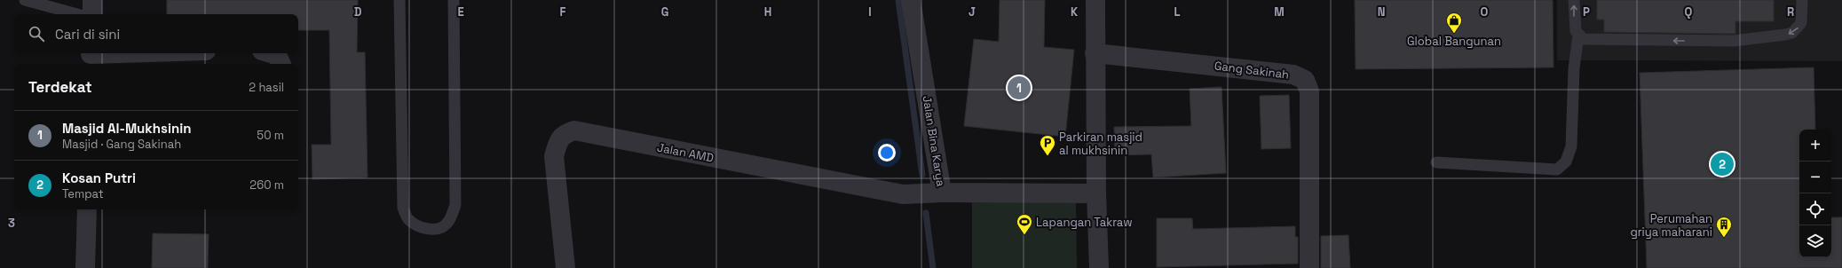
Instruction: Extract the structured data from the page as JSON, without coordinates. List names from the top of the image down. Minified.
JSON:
{"streets":{"street":["Gang Sakinah","Jalan Bina Karya","Jalan AMD"]},"crossings":[["Jalan Bina Karya","Jalan AMD"]],"places":{"shop":["Global Bangunan"],"parking":["Parkiran masjid al mukhsinin"],"sports":["Lapangan Takraw"],"building":["Perumahan griya maharani"]},"page":{"search":"Cari di sini","heading":["Terdekat","2 hasil"],"pins":["1","2"],"list":[{"mark":"1","name":"Masjid Al-Mukhsinin","note":"Masjid · Gang Sakinah","value":"50 m"},{"mark":"2","name":"Kosan Putri","note":"Tempat","value":"260 m"}],"map_buttons":["+","−"]},"grid":{"columns":["D","E","F","G","H","I","J","K","L","M","N","O","P","Q","R"],"rows":["3"]}}
